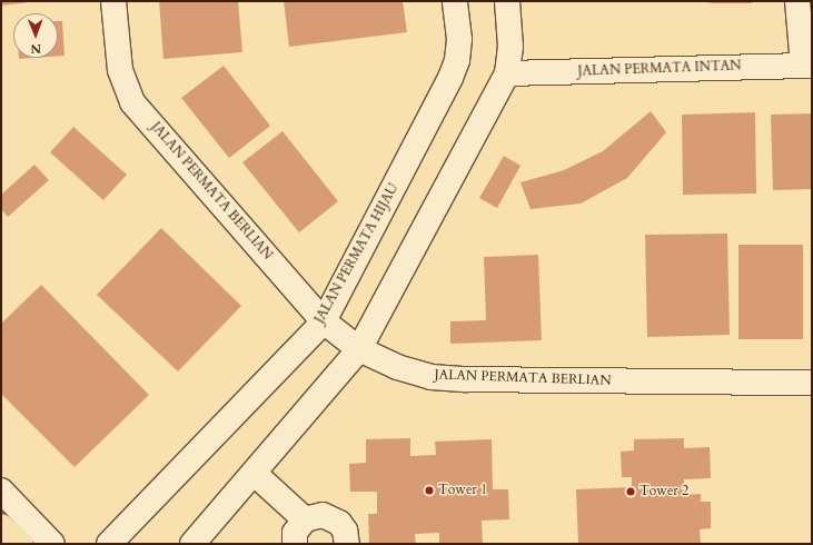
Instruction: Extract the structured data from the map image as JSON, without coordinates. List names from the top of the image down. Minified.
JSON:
{"streets":{"street":["JALAN PERMATA INTAN","JALAN PERMATA BERLIAN","JALAN PERMATA HIJAU"]},"crossings":[["JALAN PERMATA BERLIAN","JALAN PERMATA HIJAU"]],"places":["Tower 1","Tower 2"],"north":"bottom"}
